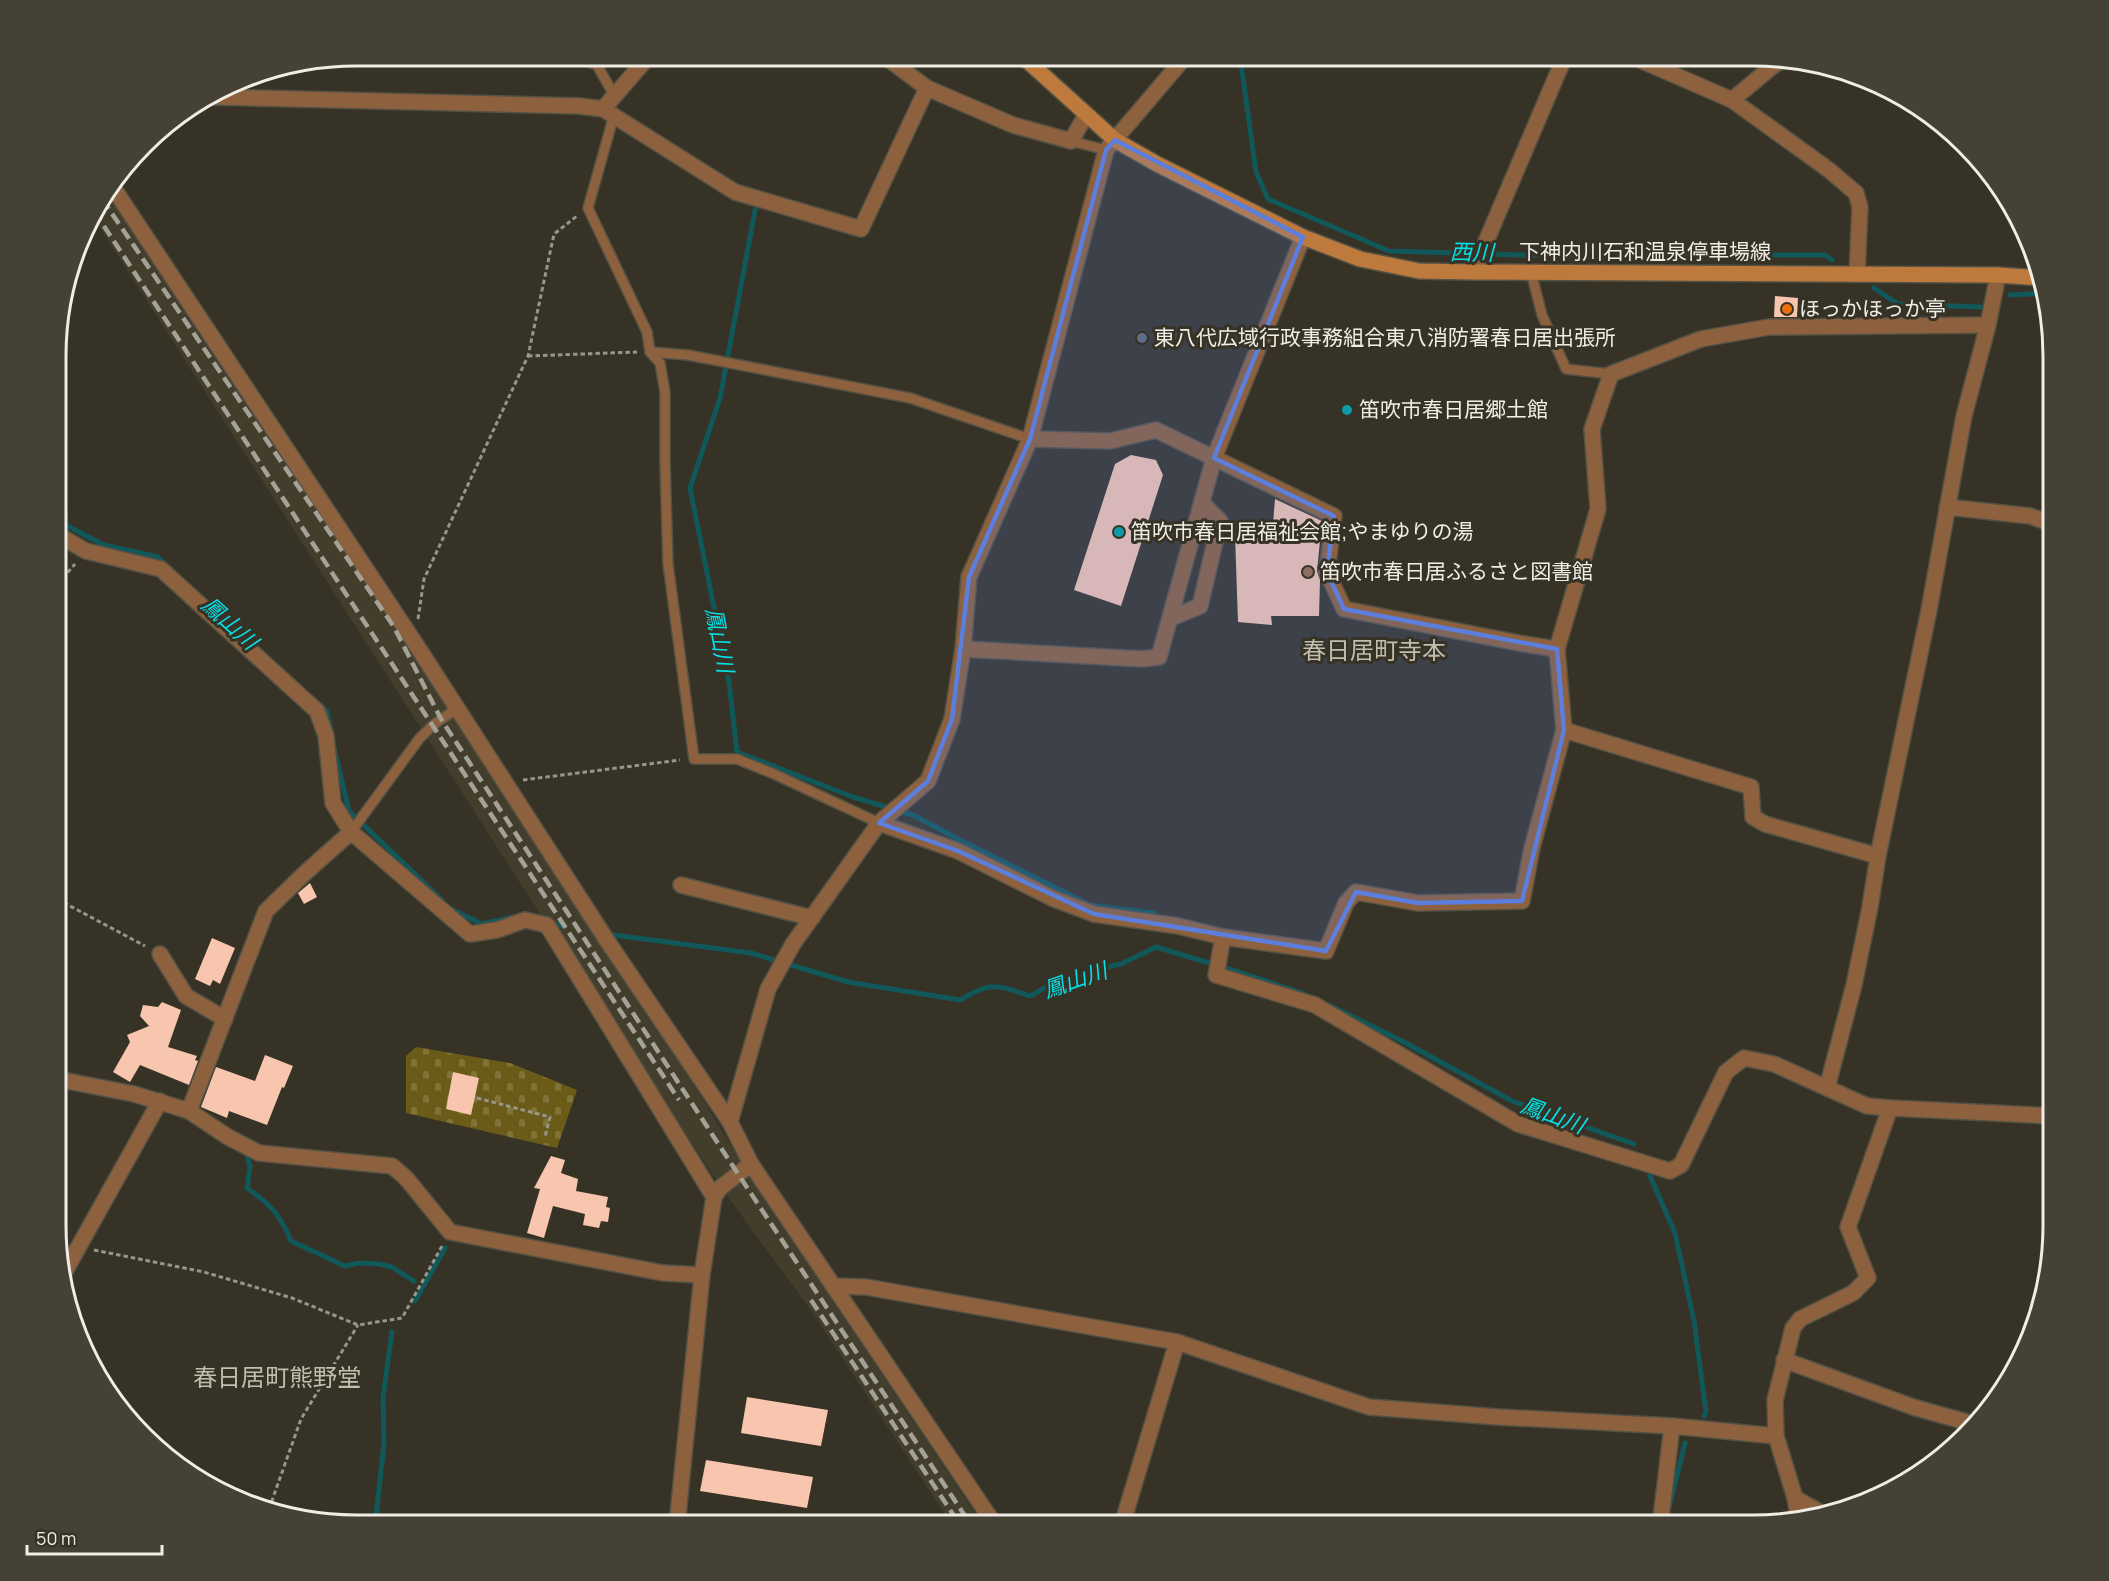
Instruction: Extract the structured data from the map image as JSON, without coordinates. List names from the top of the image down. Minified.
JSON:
{"streets":{"main road":["下神内川石和温泉停車場線"]},"districts":["春日居町寺本","春日居町熊野堂"],"water":["西川","鳳山川"],"places":["ほっかほっか亭","東八代広域行政事務組合東八消防署春日居出張所","笛吹市春日居郷土館","笛吹市春日居福祉会館;やまゆりの湯","笛吹市春日居ふるさと図書館"],"scale_bar":"50 m"}
